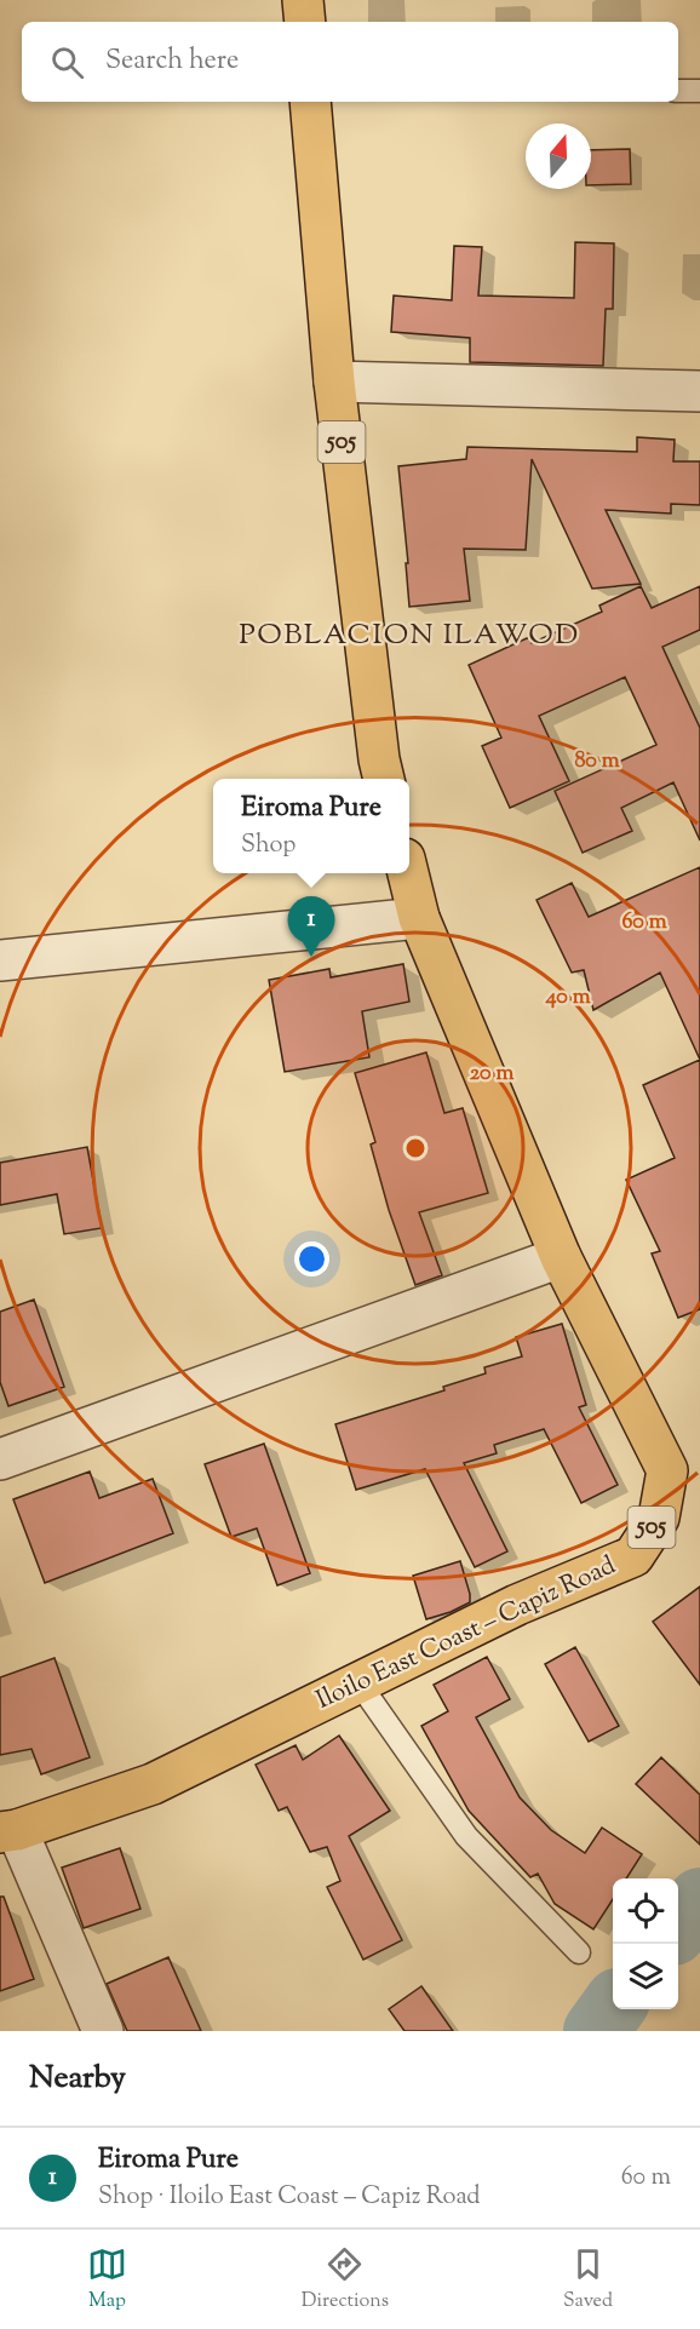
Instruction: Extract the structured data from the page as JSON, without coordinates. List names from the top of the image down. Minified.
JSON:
{"streets":{"main road":["505","Iloilo East Coast – Capiz Road"]},"districts":["POBLACION ILAWOD"],"north":"top","page":{"search":"Search here","popup":["Eiroma Pure","Shop"],"pins":"1","heading":"Nearby","list":[{"mark":"1","name":"Eiroma Pure","note":"Shop · Iloilo East Coast – Capiz Road","value":"60 m"}],"nav":["Map","Directions","Saved"]},"rings":["80 m","60 m","40 m","20 m"]}
